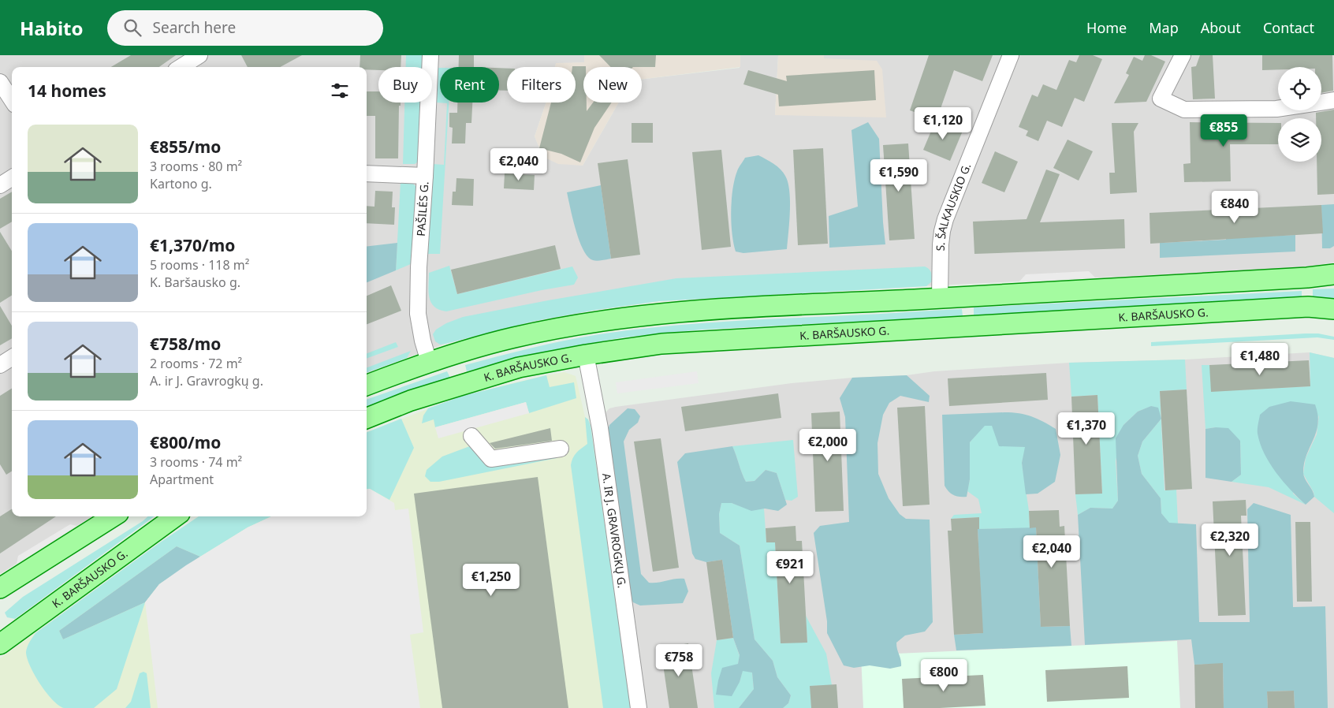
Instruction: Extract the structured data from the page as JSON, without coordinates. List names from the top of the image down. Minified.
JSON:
{"streets":{"main road":["K. BARŠAUSKO G."],"street":["S. ŠALKAUSKIO G.","PAŠILĖS G.","A. IR J. GRAVROGKŲ G."]},"crossings":[["K. BARŠAUSKO G.","A. IR J. GRAVROGKŲ G."]],"page":{"header":"Habito","search":"Search here","nav":["Home","Map","About","Contact"],"chip":["Buy","Rent","Filters","New"],"heading":"14 homes","price":["€1,120","€855","€2,040","€1,590","€840","€1,480","€1,370","€2,000","€2,320","€2,040","€921","€1,250","€758","€800"],"list":[{"name":"€855/mo","note":"3 rooms · 80 m² · Kartono g."},{"name":"€1,370/mo","note":"5 rooms · 118 m² · K. Baršausko g."},{"name":"€758/mo","note":"2 rooms · 72 m² · A. ir J. Gravrogkų g."},{"name":"€800/mo","note":"3 rooms · 74 m² · Apartment"}]}}
